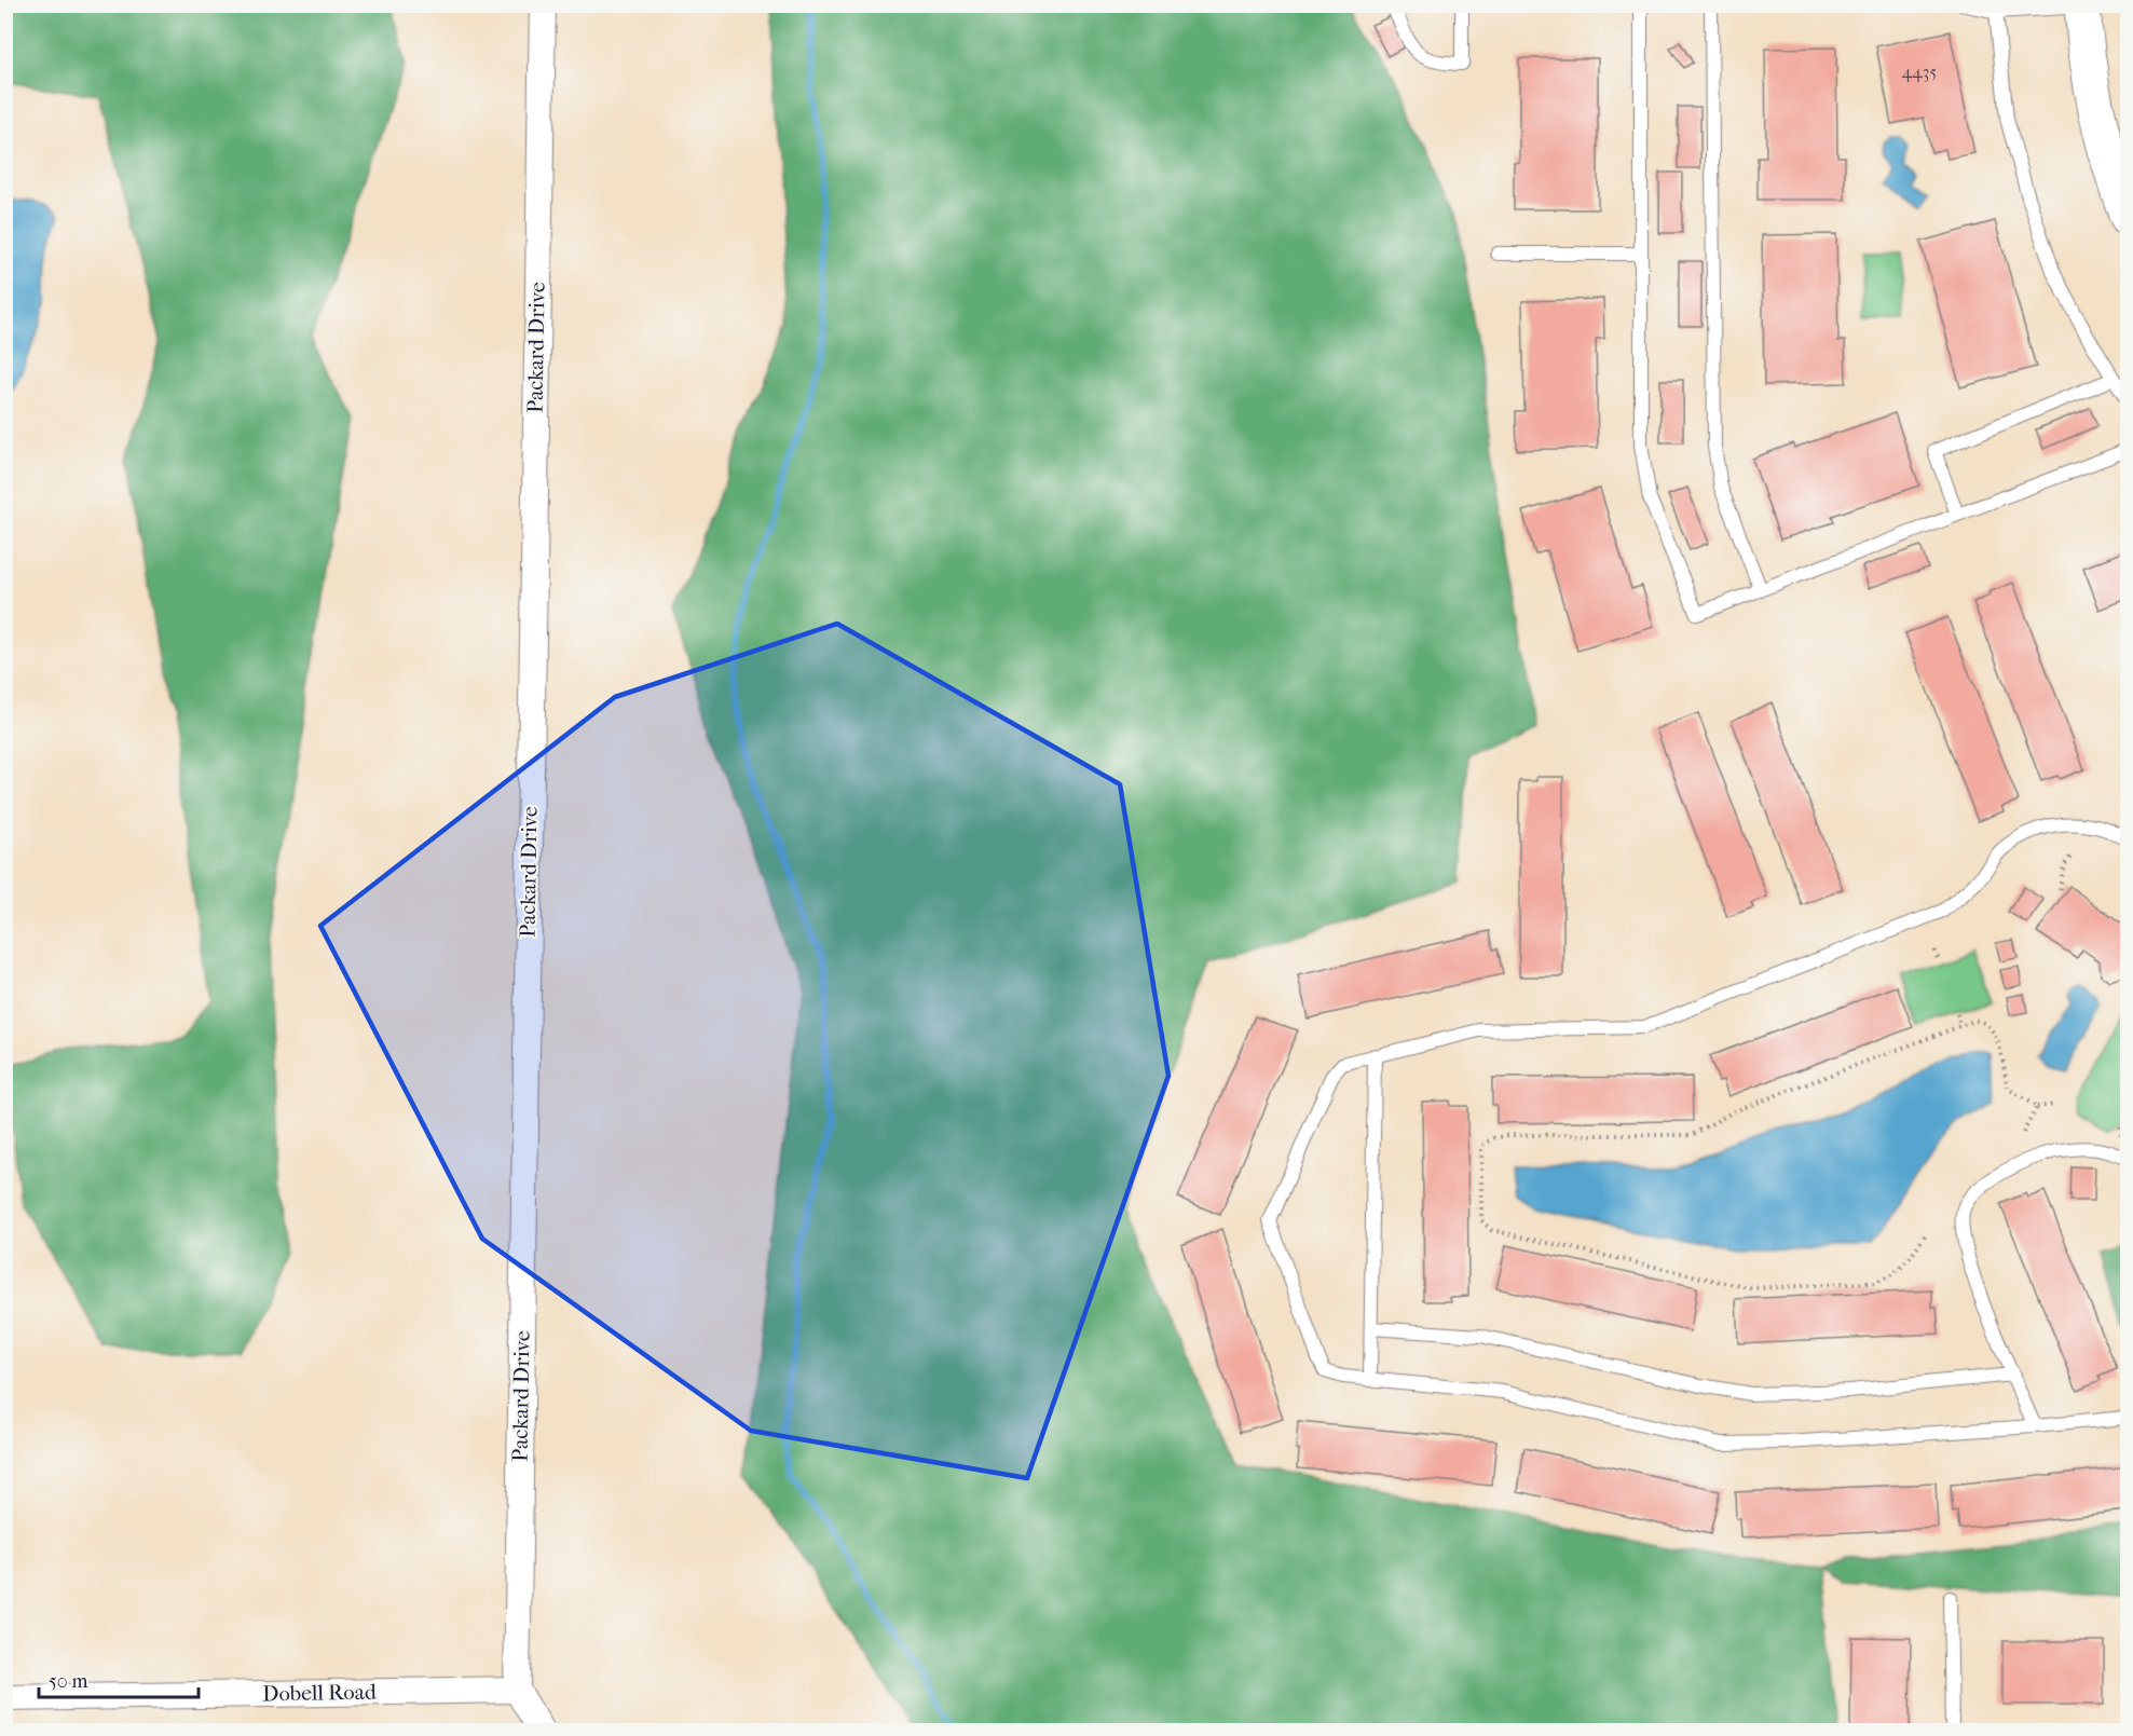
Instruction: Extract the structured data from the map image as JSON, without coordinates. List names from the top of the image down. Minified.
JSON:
{"streets":{"street":["Packard Drive","Dobell Road"]},"crossings":[["Packard Drive","Dobell Road"]],"house_numbers":["4435"],"scale_bar":"50 m"}
